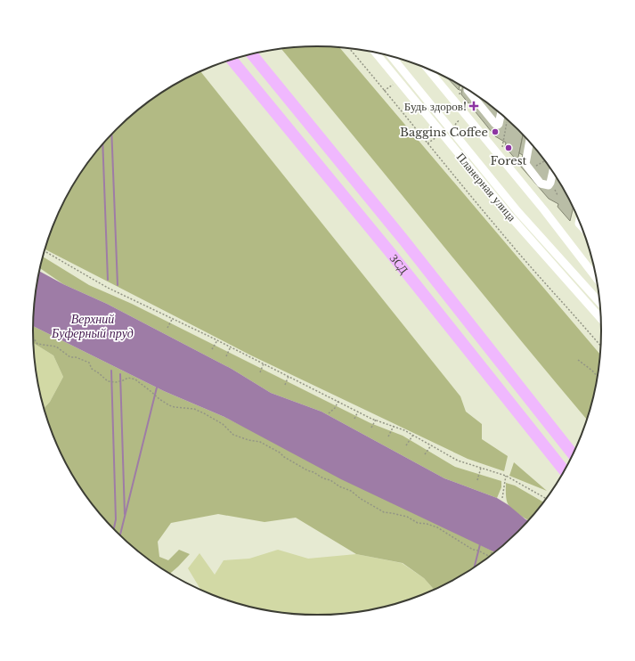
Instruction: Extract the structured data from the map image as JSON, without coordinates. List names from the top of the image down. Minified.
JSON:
{"streets":{"highway":["ЗСД"],"street":["Планерная улица"]},"water":["Верхний Буферный пруд"],"places":{"health":["Будь здоров!"],"other":["Baggins Coffee","Forest"]}}
